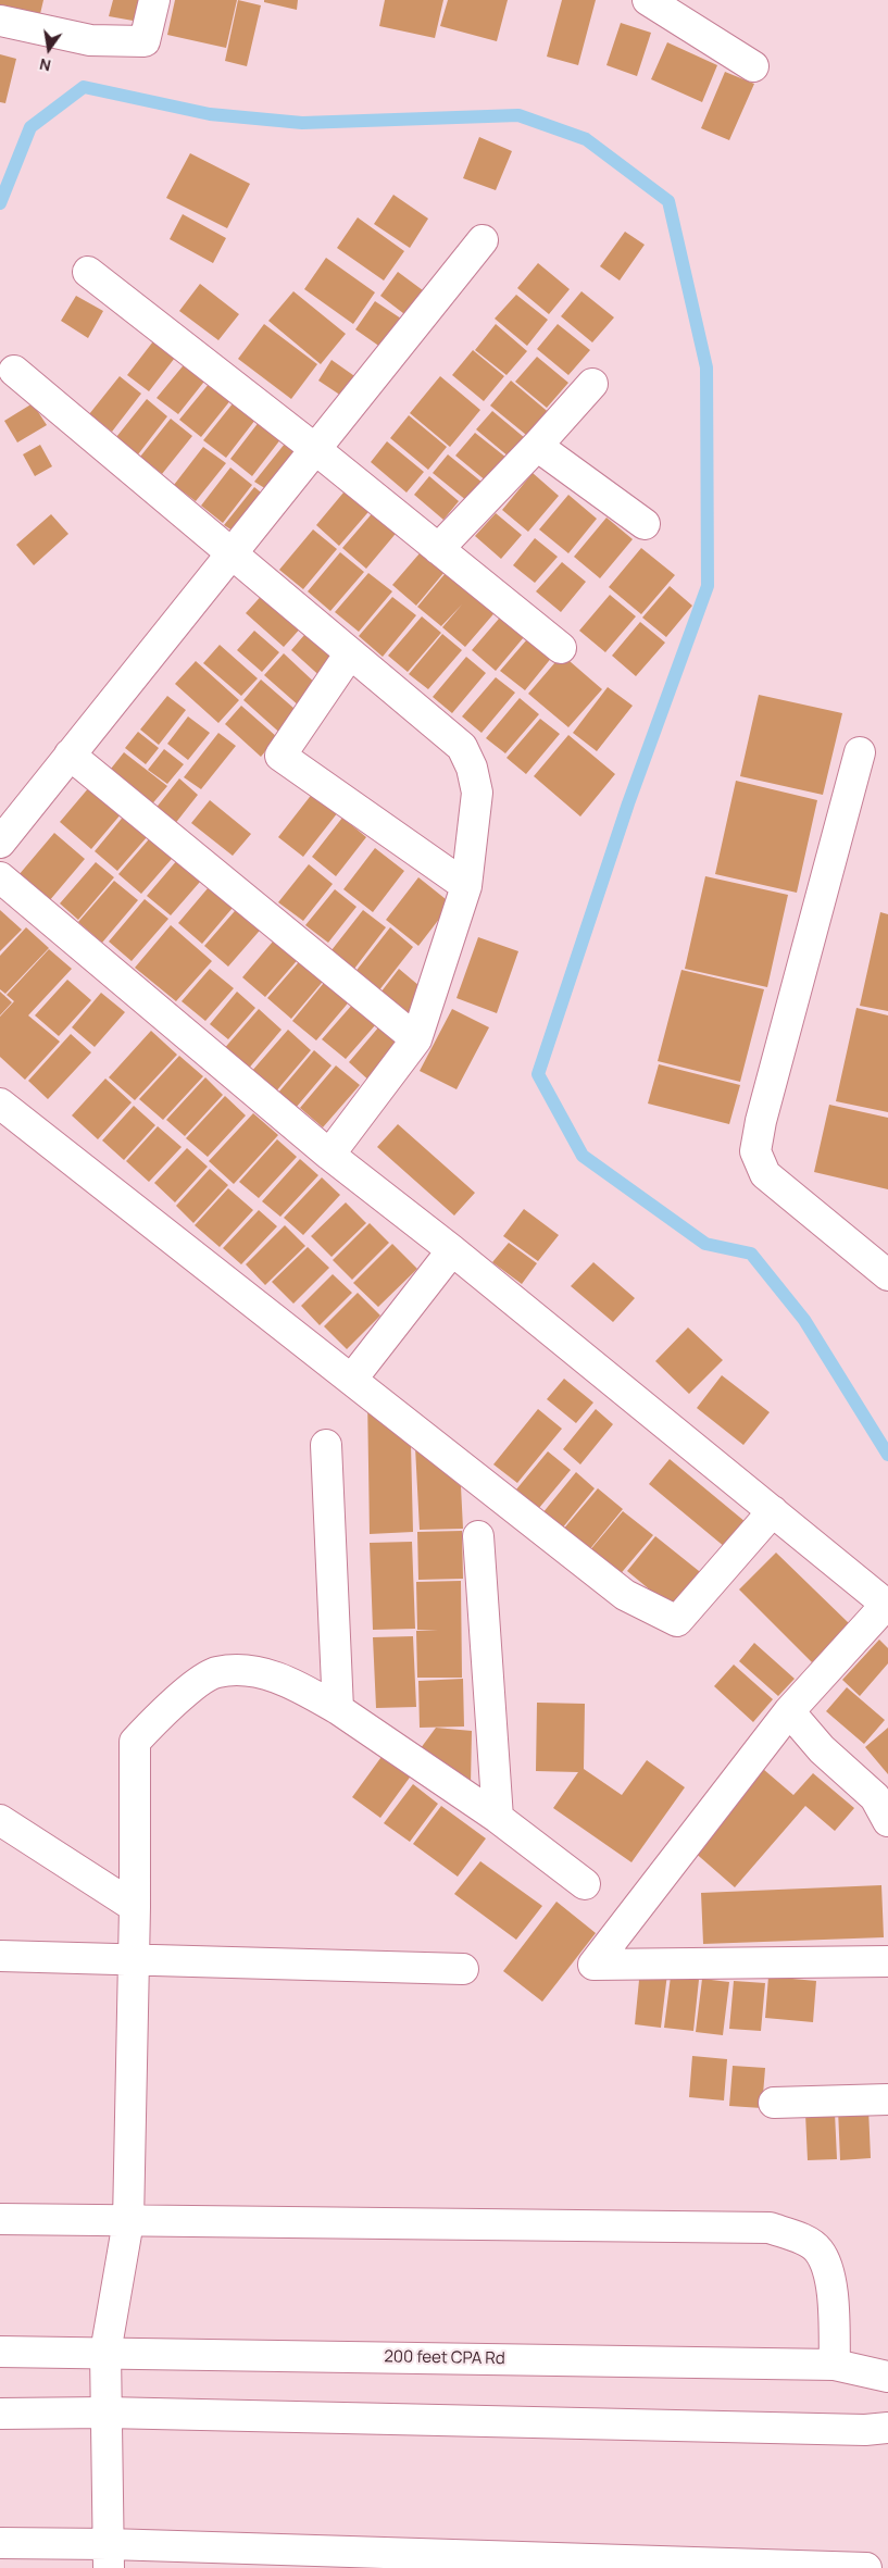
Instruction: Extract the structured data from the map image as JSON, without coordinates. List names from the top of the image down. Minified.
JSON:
{"streets":{"street":["200 feet CPA Rd"]},"north":"bottom"}
